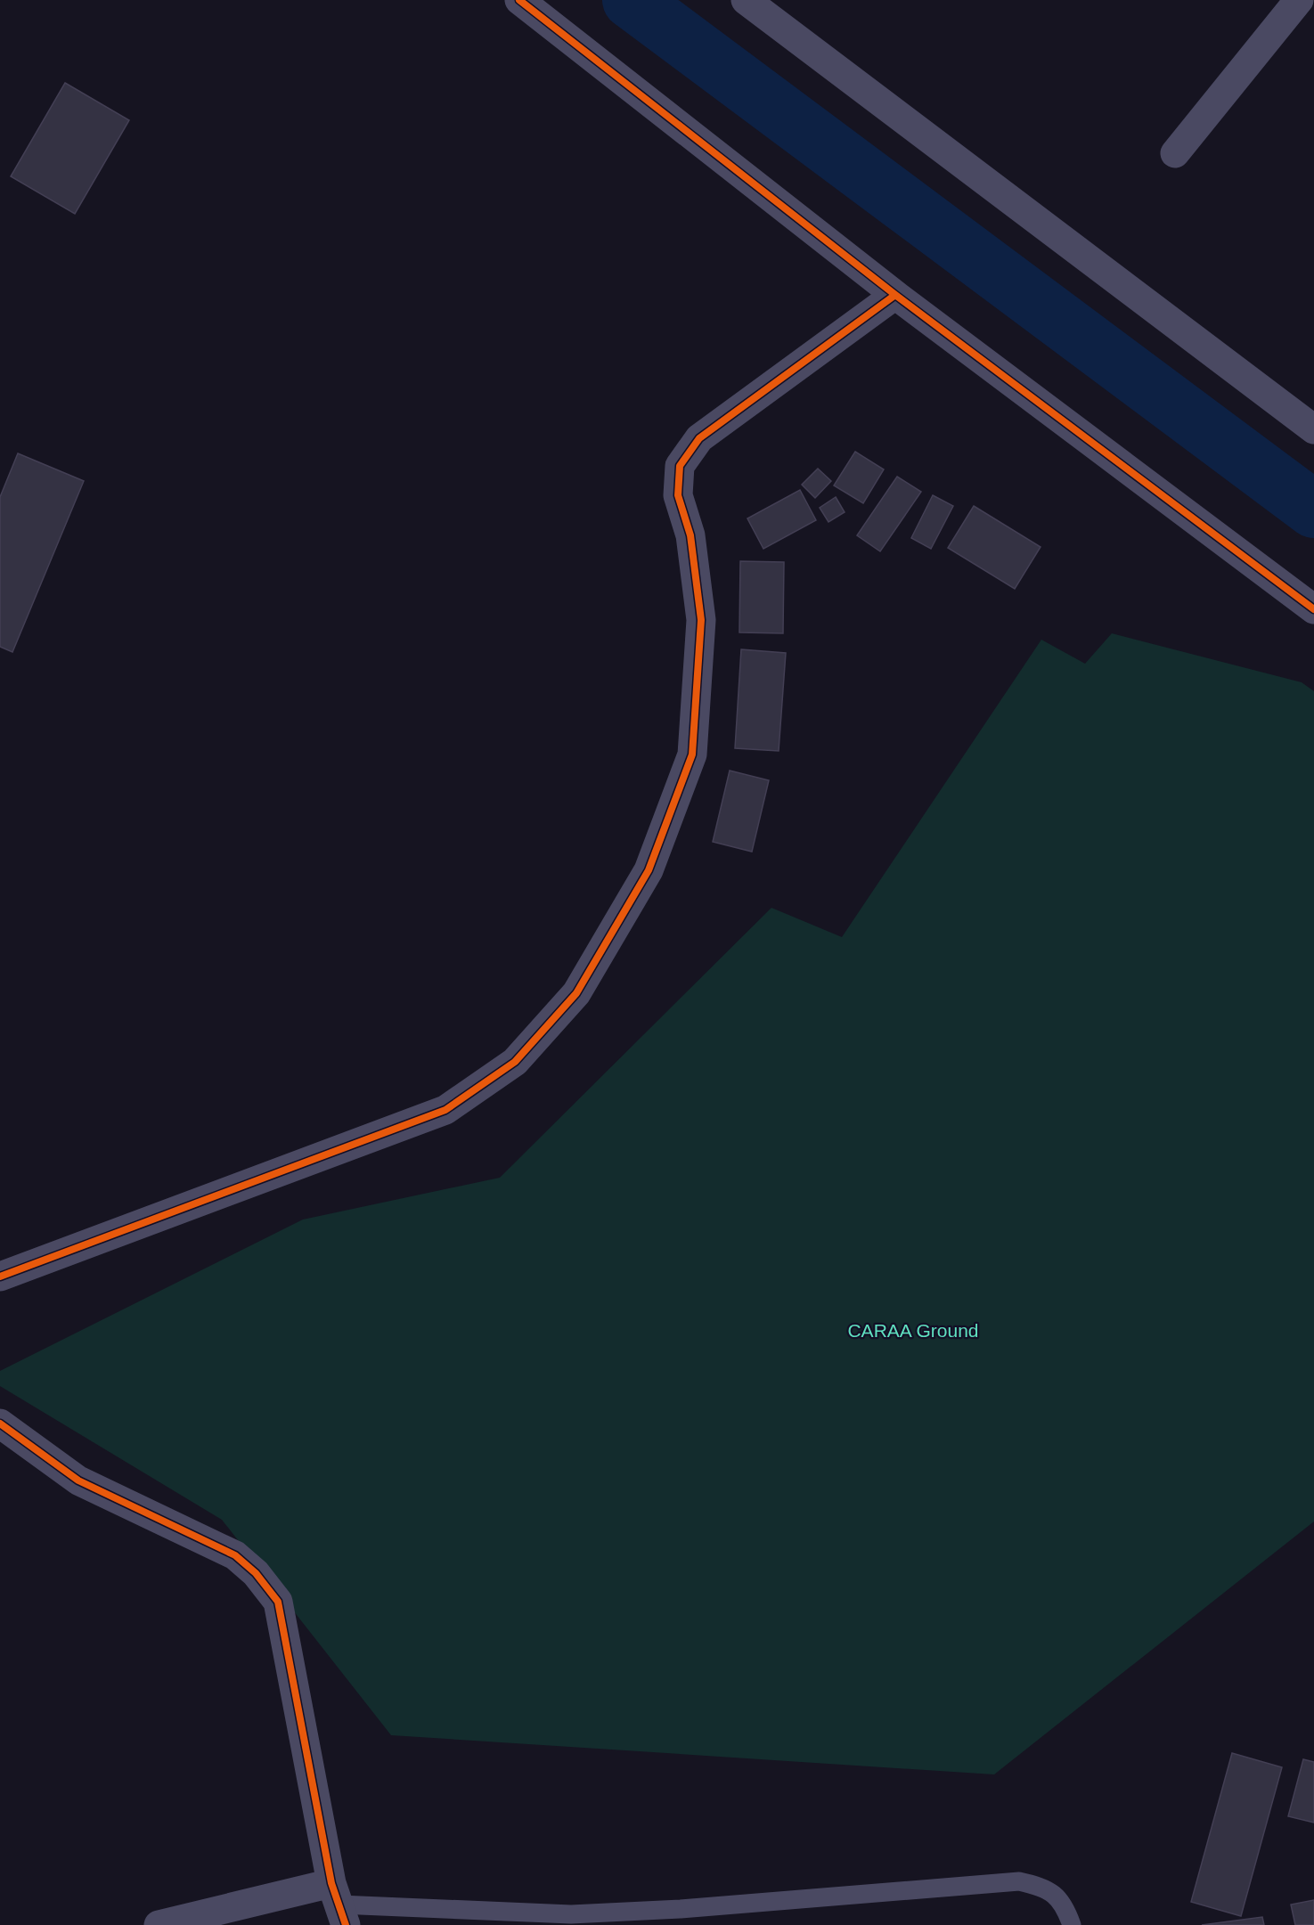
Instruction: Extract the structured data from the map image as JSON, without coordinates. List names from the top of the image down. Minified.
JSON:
{"parks":["CARAA Ground"]}
